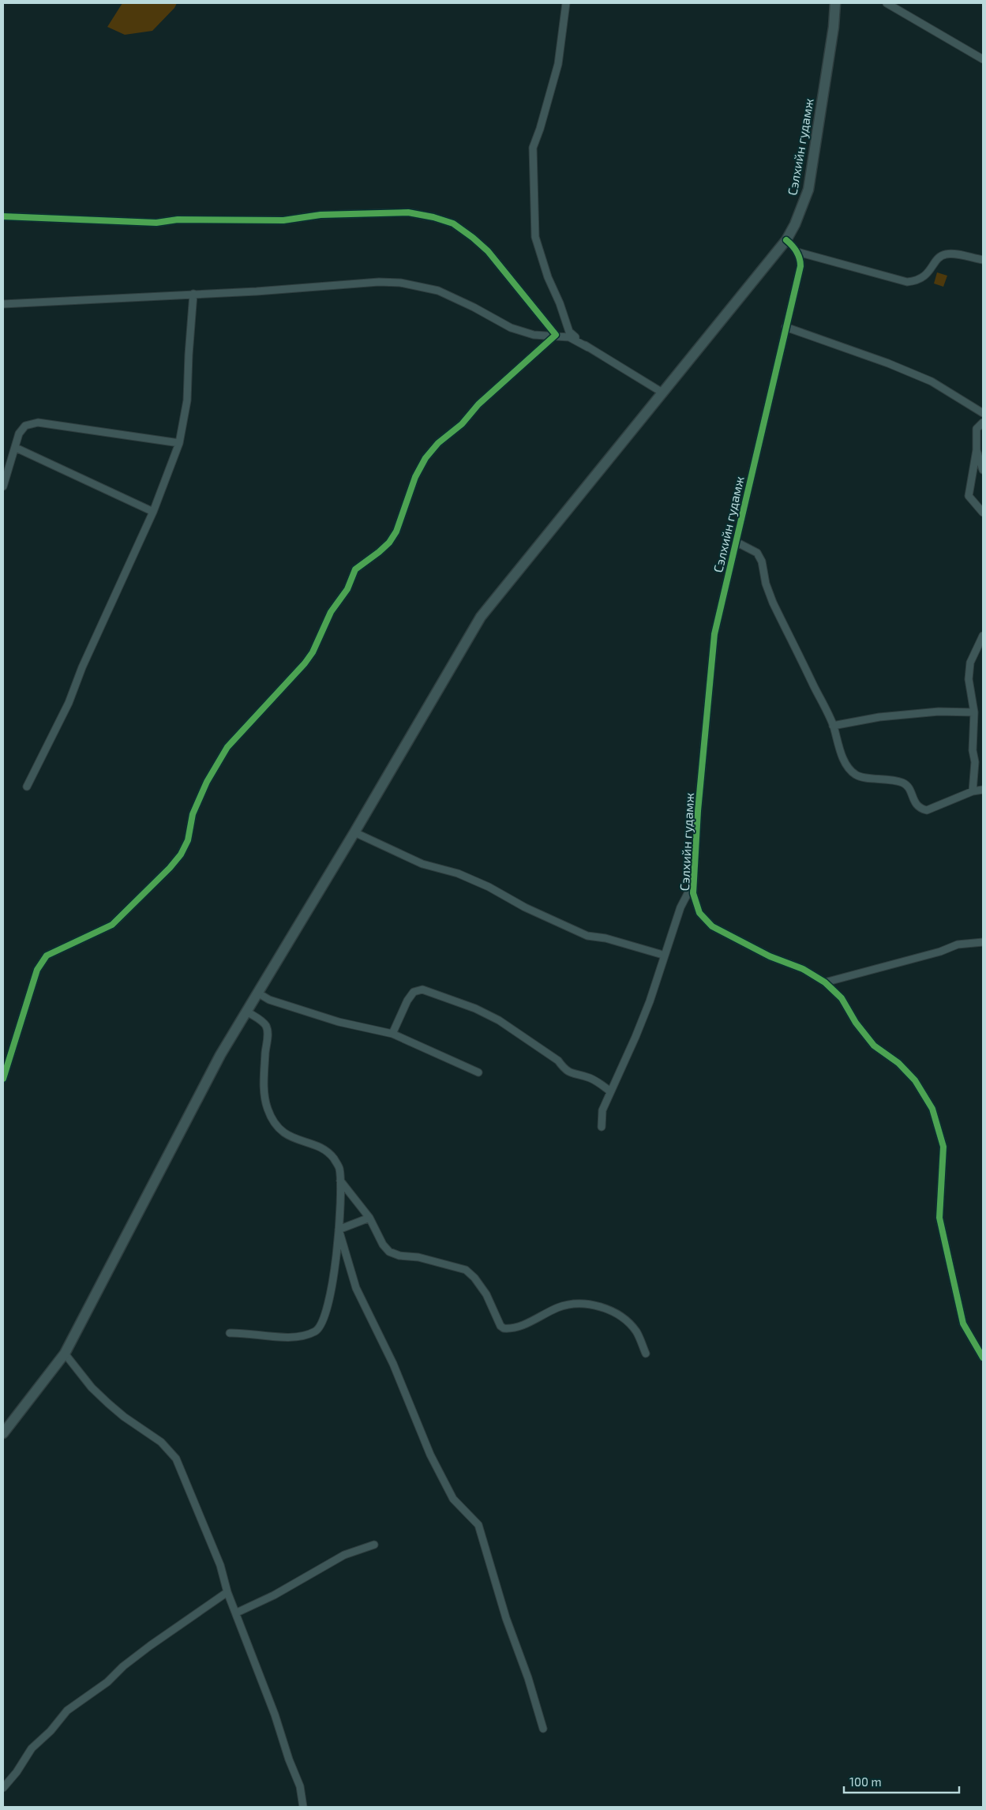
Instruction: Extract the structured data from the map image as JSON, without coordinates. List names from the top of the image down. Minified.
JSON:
{"streets":{"main road":["Сэлхийн гудамж"]},"scale_bar":"100 m"}
